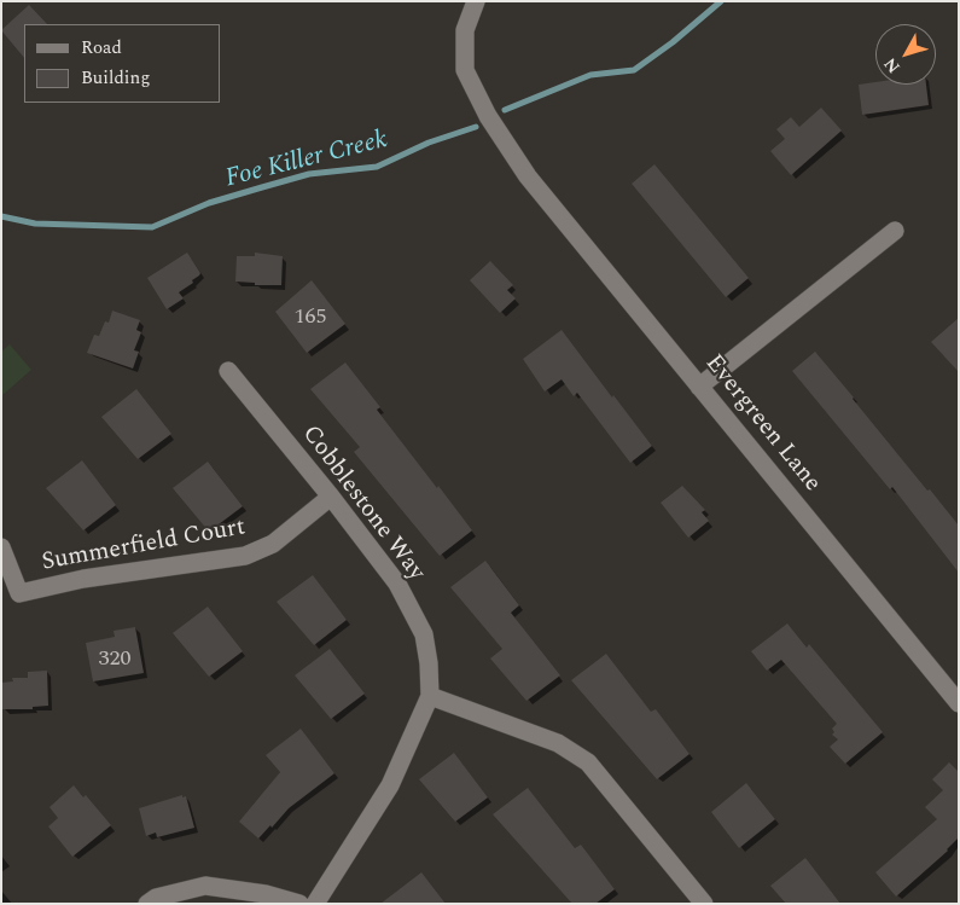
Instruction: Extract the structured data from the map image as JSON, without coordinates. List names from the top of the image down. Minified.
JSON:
{"streets":{"street":["Evergreen Lane","Cobblestone Way","Summerfield Court"]},"crossings":[["Cobblestone Way","Summerfield Court"]],"water":["Foe Killer Creek"],"house_numbers":["165","320"],"legend":["Road","Building"],"north":"bottom left"}
